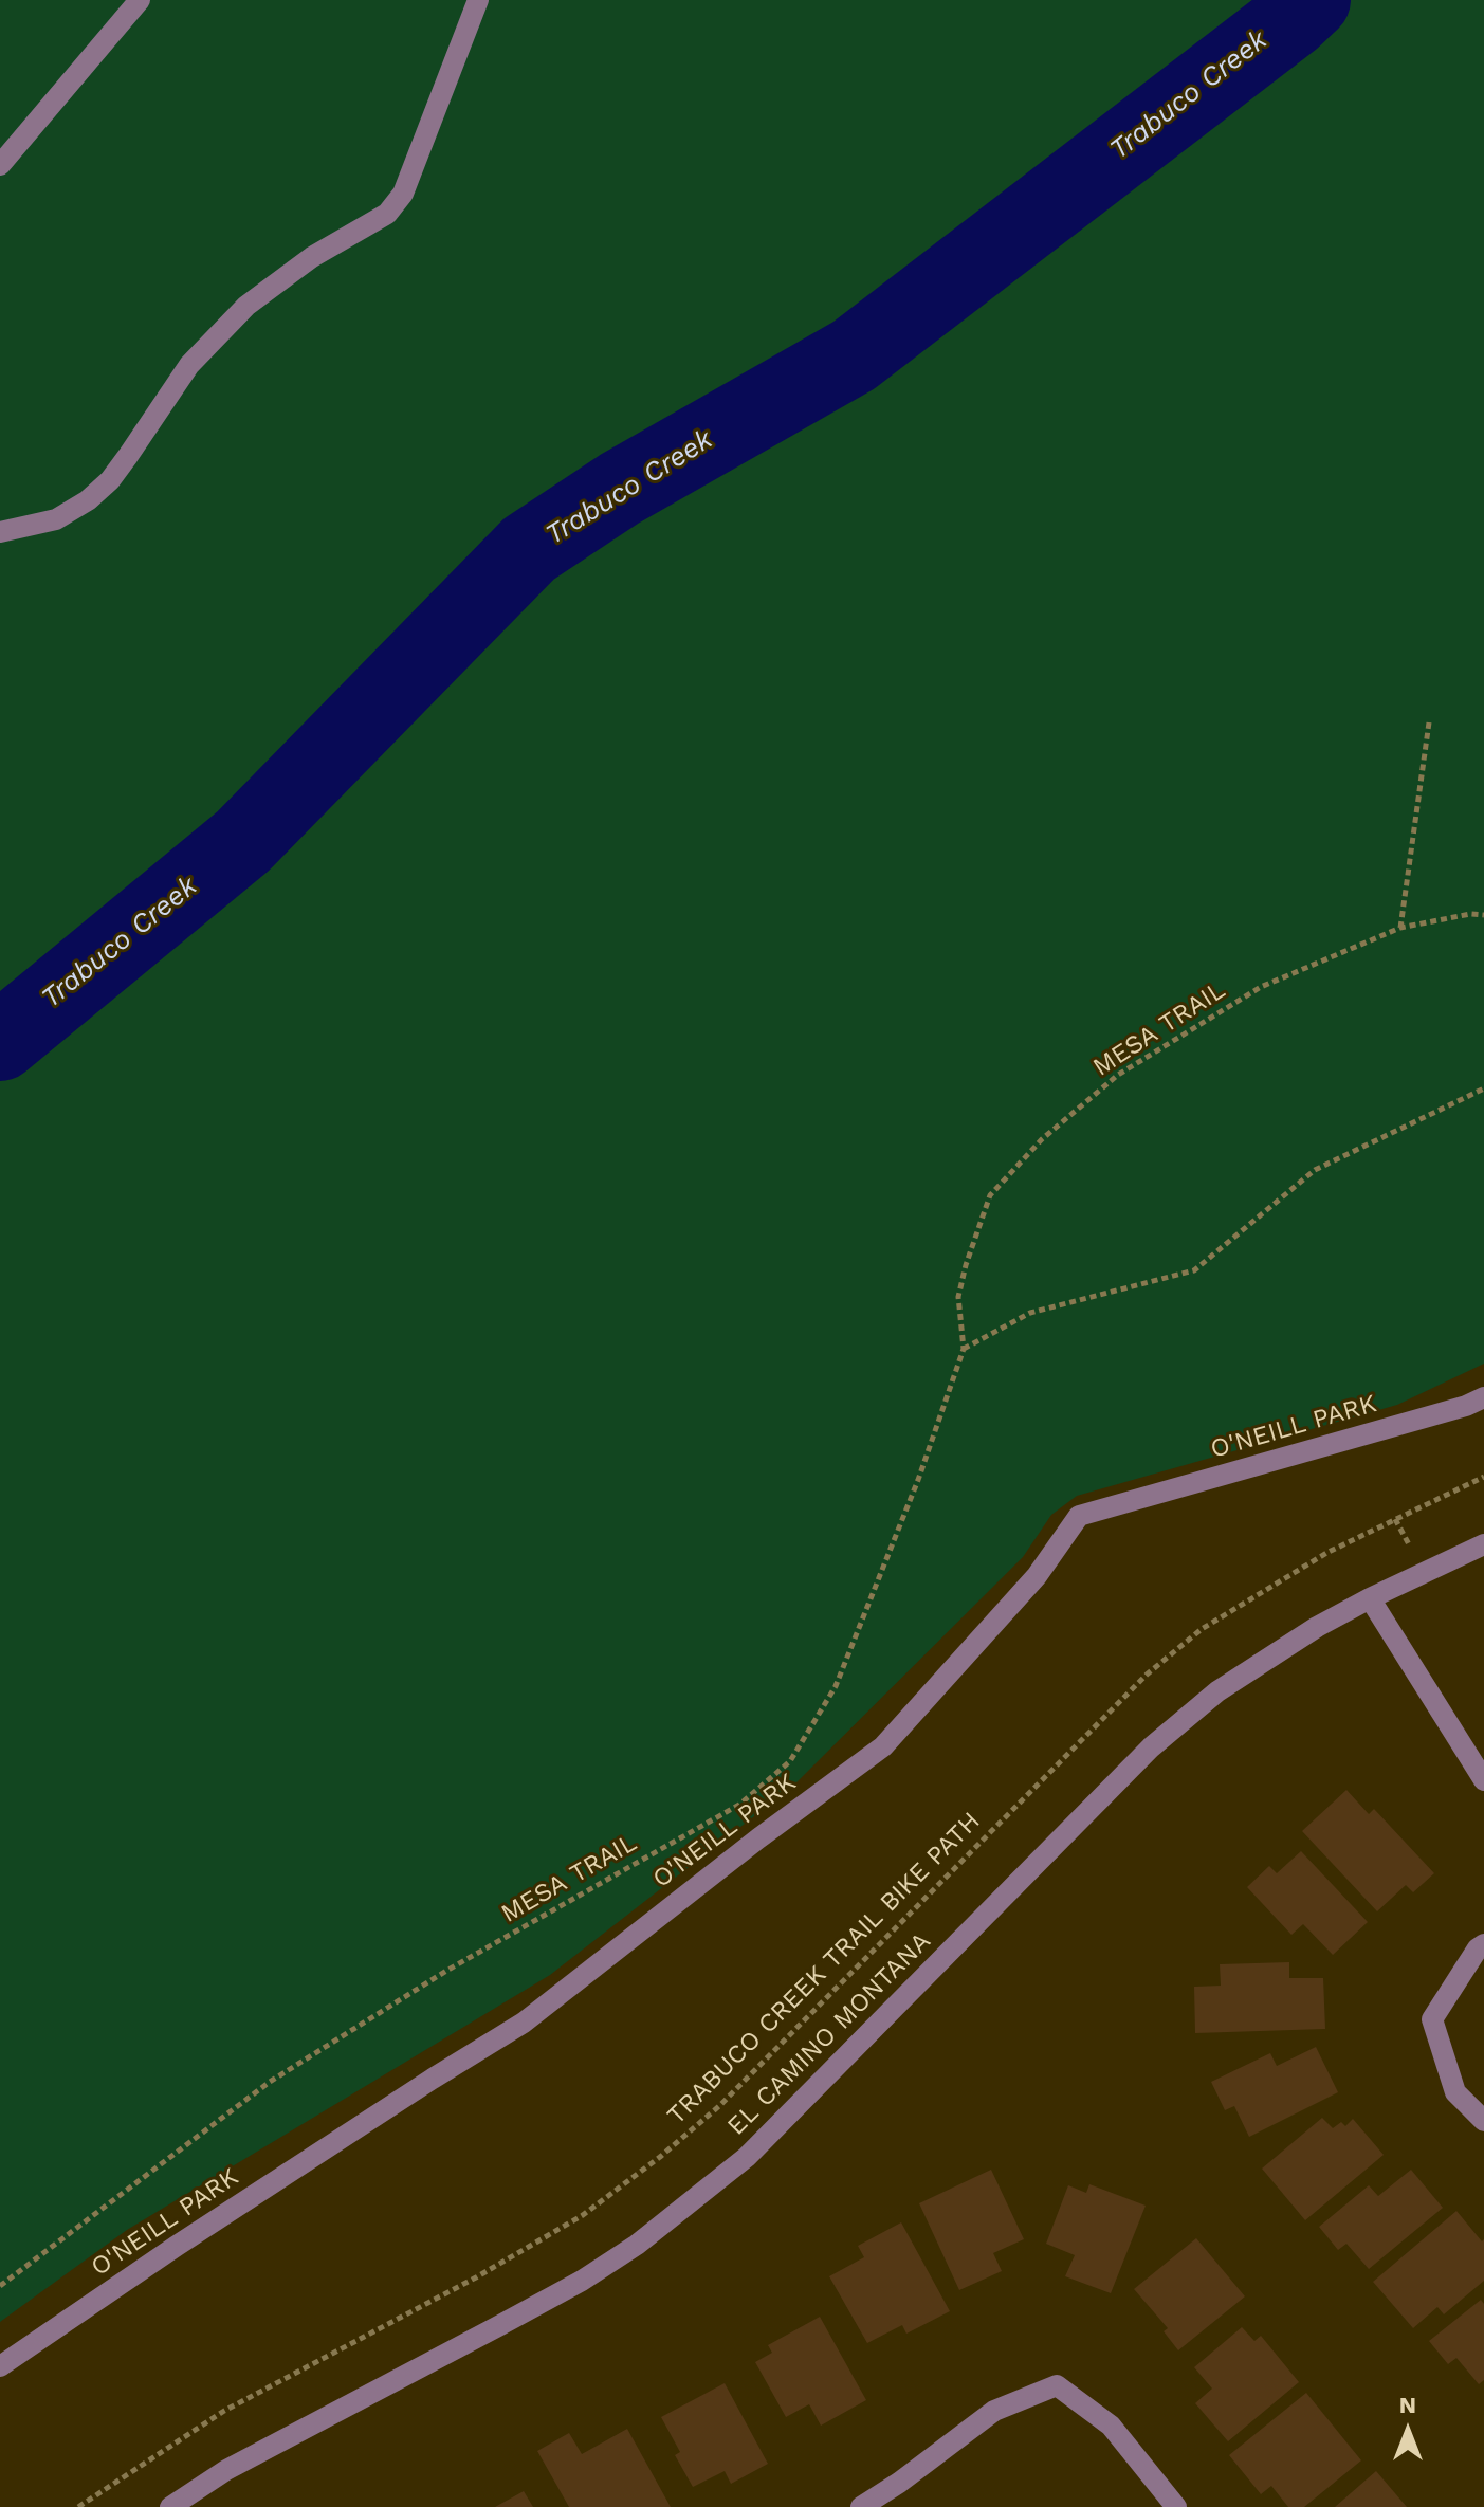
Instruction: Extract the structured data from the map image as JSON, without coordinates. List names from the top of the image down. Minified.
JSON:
{"streets":{"street":["O'NEILL PARK","EL CAMINO MONTANA"],"path":["MESA TRAIL","TRABUCO CREEK TRAIL BIKE PATH"]},"water":["Trabuco Creek"],"north":"top"}
